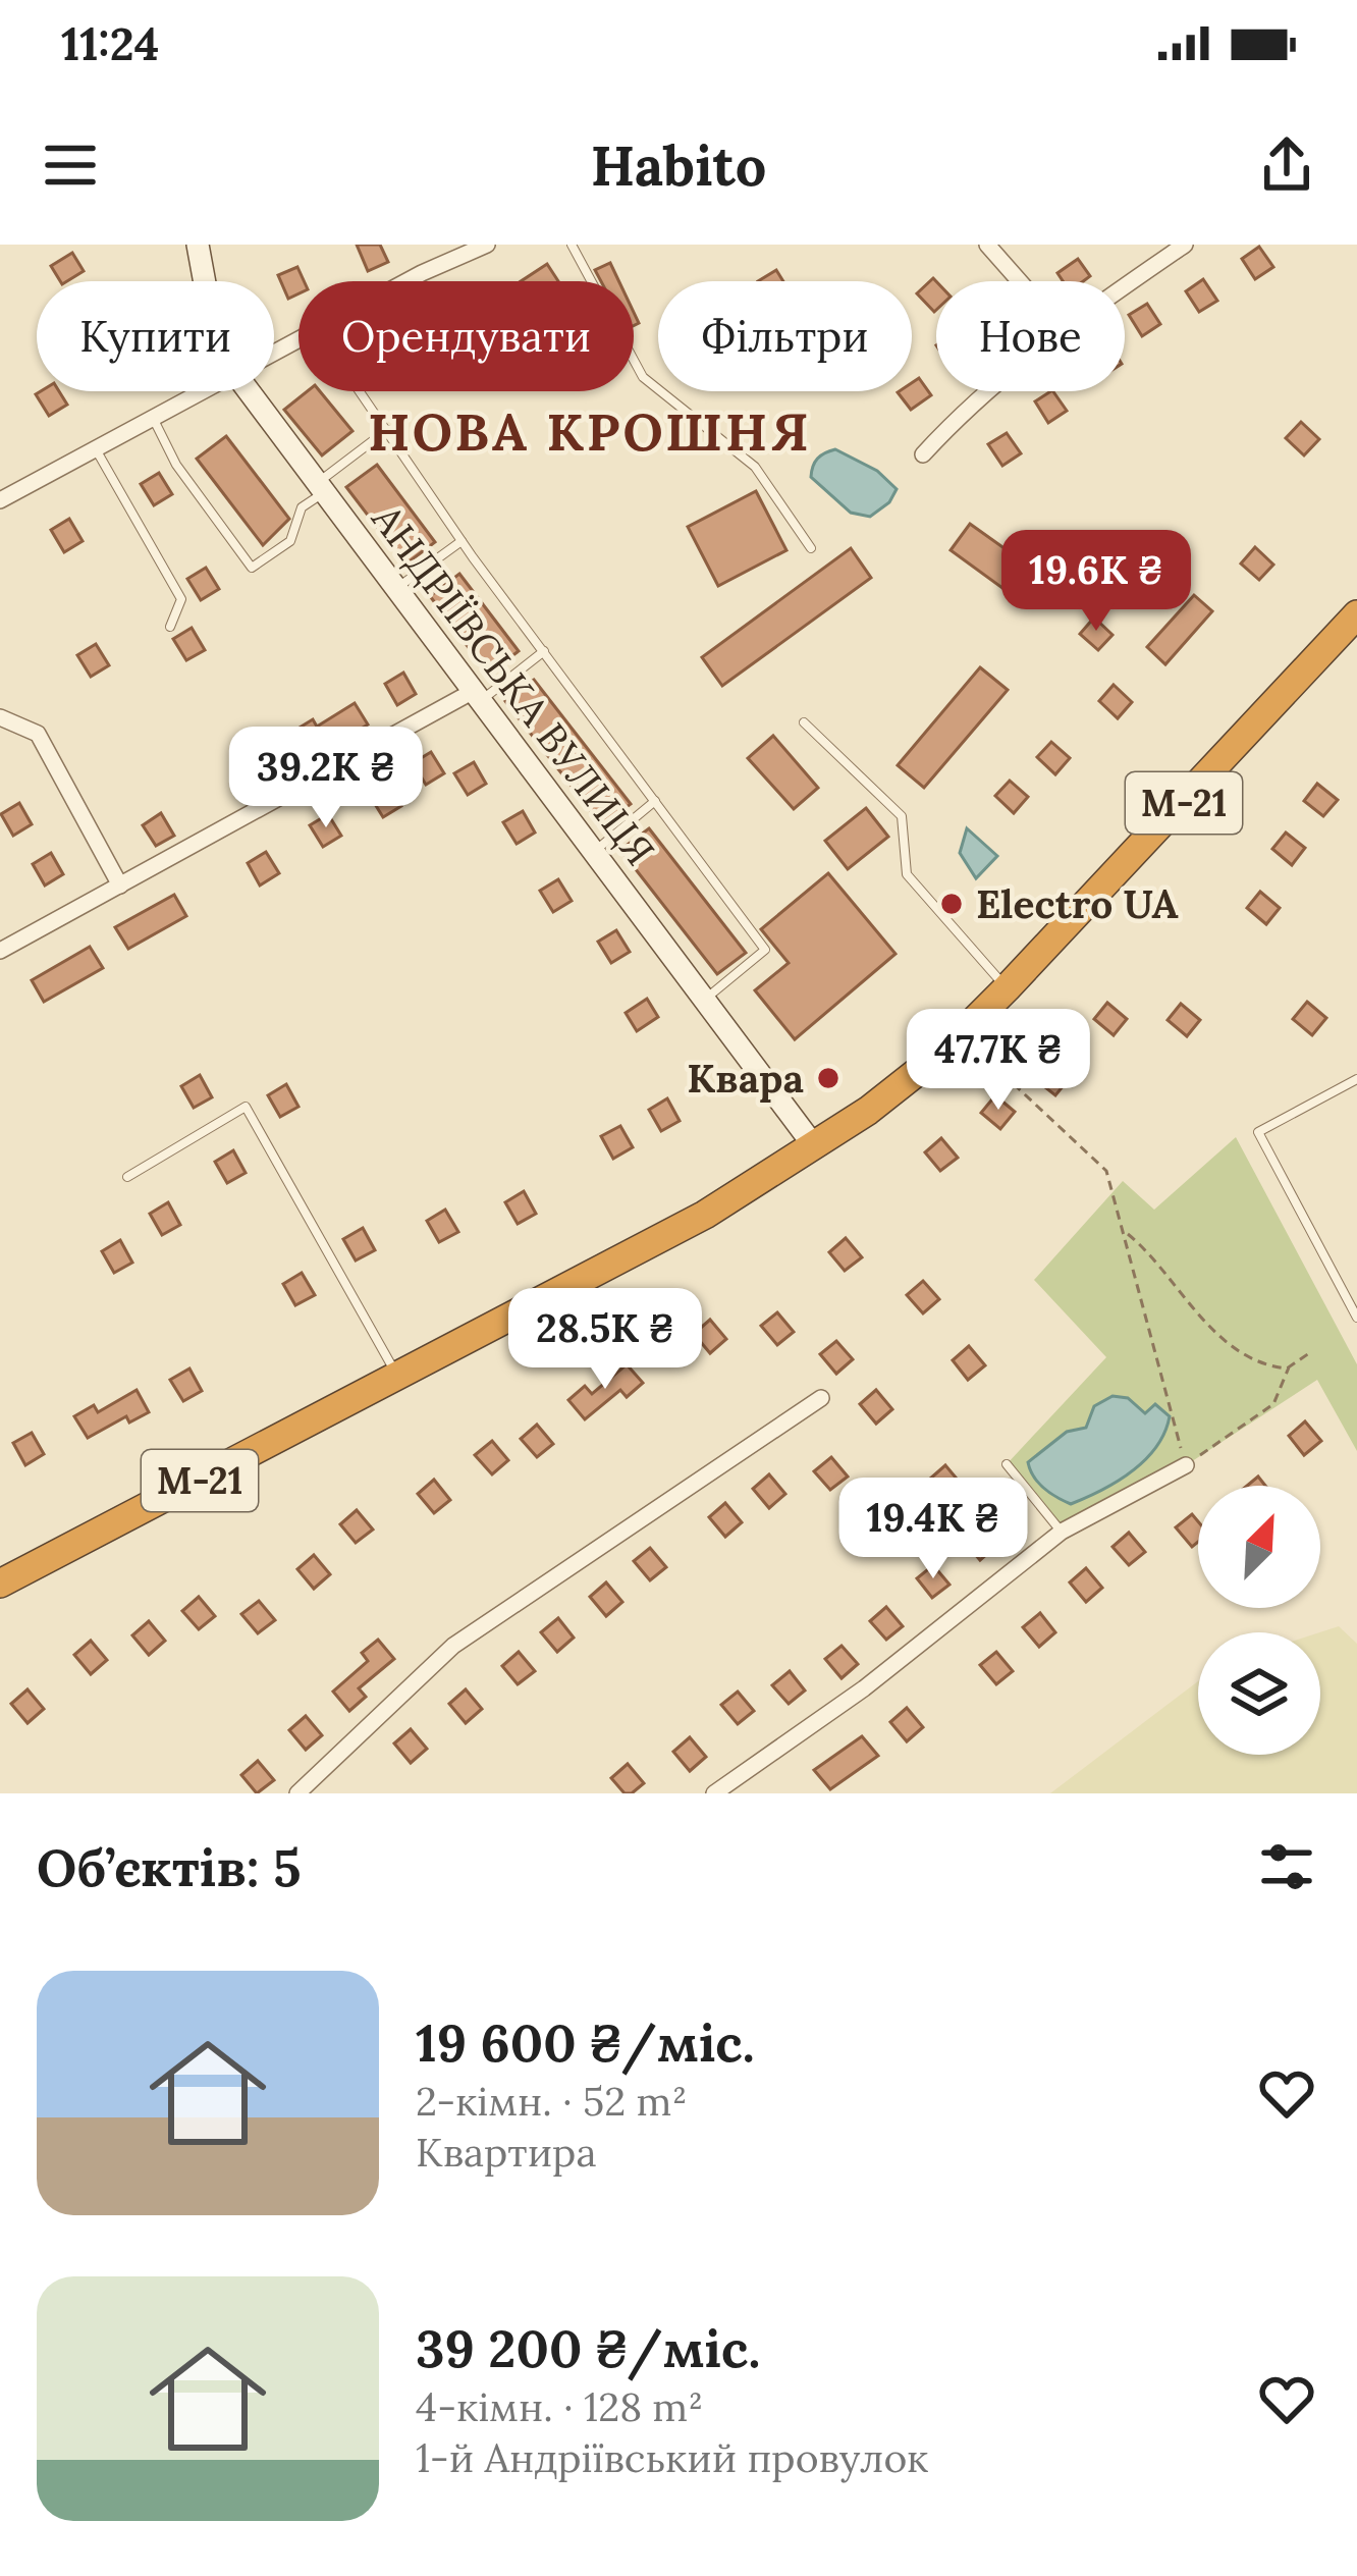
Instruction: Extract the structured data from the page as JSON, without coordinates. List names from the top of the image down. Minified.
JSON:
{"streets":{"highway":["М-21"],"street":["АНДРІЇВСЬКА ВУЛИЦЯ"]},"crossings":[["АНДРІЇВСЬКА ВУЛИЦЯ","М-21"]],"districts":["НОВА КРОШНЯ"],"places":["Electro UA","Квара"],"north":"top right","page":{"status":"11:24","header":"Habito","chip":["Купити","Орендувати","Фільтри","Нове"],"price":["19.6K ₴","39.2K ₴","47.7K ₴","28.5K ₴","19.4K ₴"],"heading":"Об’єктів: 5","list":[{"name":"19 600 ₴/міс.","note":"2-кімн. · 52 m² · Квартира"},{"name":"39 200 ₴/міс.","note":"4-кімн. · 128 m² · 1-й Андріївський провулок"}]}}
